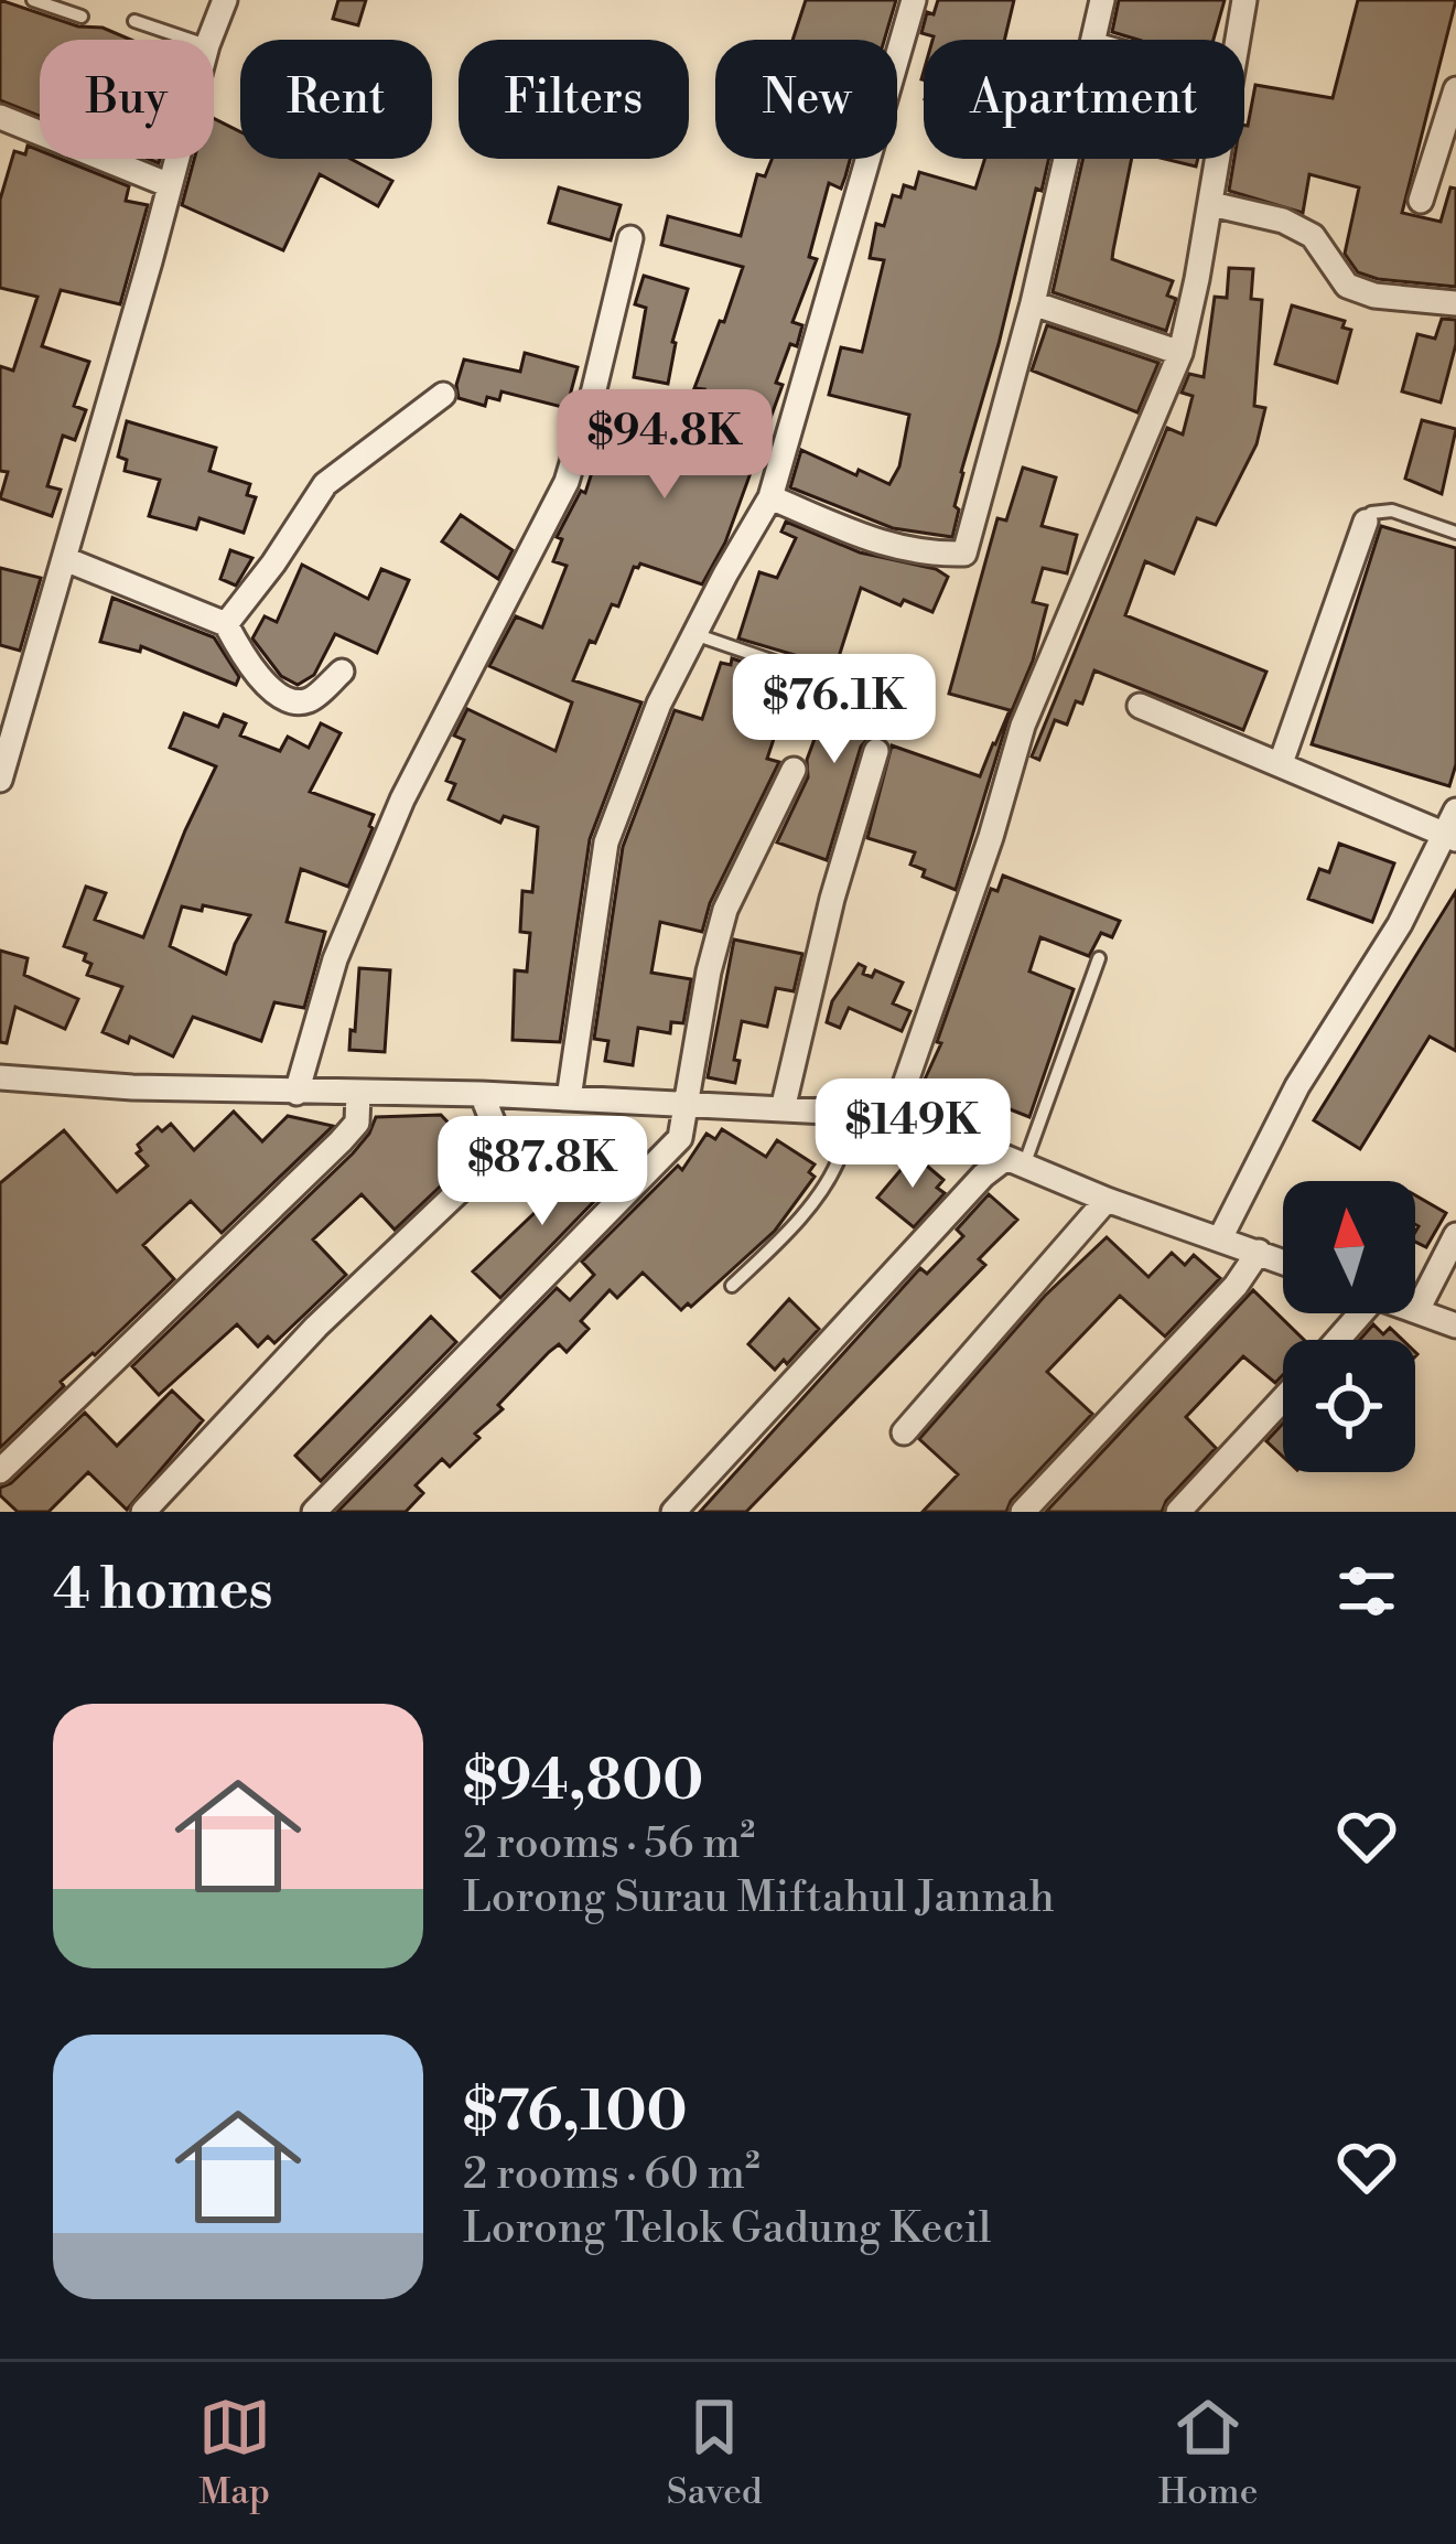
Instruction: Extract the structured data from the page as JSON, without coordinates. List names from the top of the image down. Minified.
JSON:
{"north":"top","page":{"chip":["Buy","Rent","Filters","New","Apartment"],"price":["$94.8K","$76.1K","$149K","$87.8K"],"heading":"4 homes","list":[{"name":"$94,800","note":"2 rooms · 56 m² · Lorong Surau Miftahul Jannah"},{"name":"$76,100","note":"2 rooms · 60 m² · Lorong Telok Gadung Kecil"}],"tabs":["Map","Saved","Home"]}}
